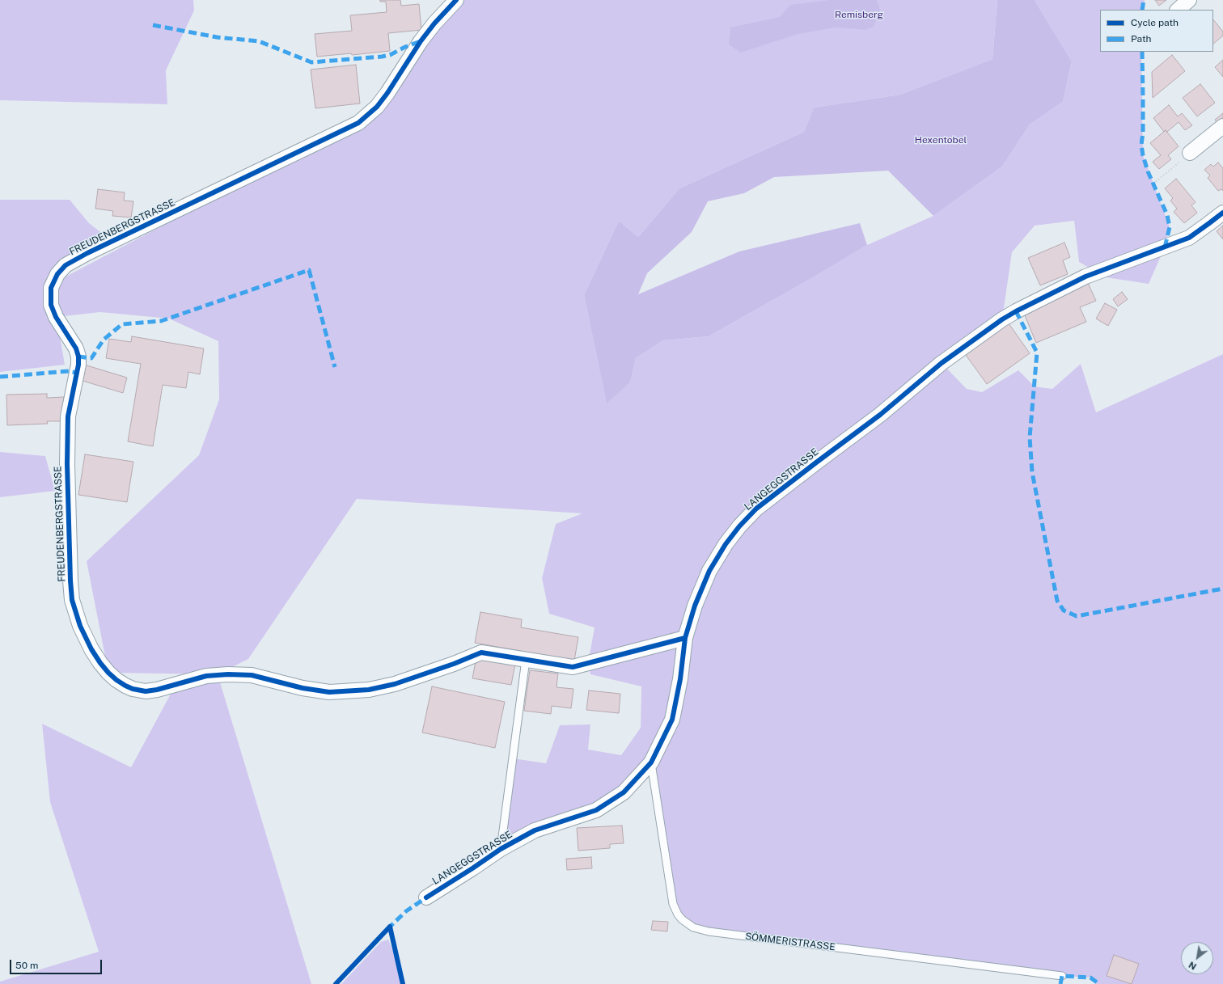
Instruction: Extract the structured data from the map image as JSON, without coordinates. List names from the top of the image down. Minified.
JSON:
{"streets":{"street":["FREUDENBERGSTRASSE","LANGEGGSTRASSE"],"lane":["SÖMMERISTRASSE"]},"crossings":[["FREUDENBERGSTRASSE","LANGEGGSTRASSE"],["LANGEGGSTRASSE","SÖMMERISTRASSE"]],"parks":["Remisberg","Hexentobel"],"legend":["Cycle path","Path"],"scale_bar":"50 m","north":"bottom left"}
